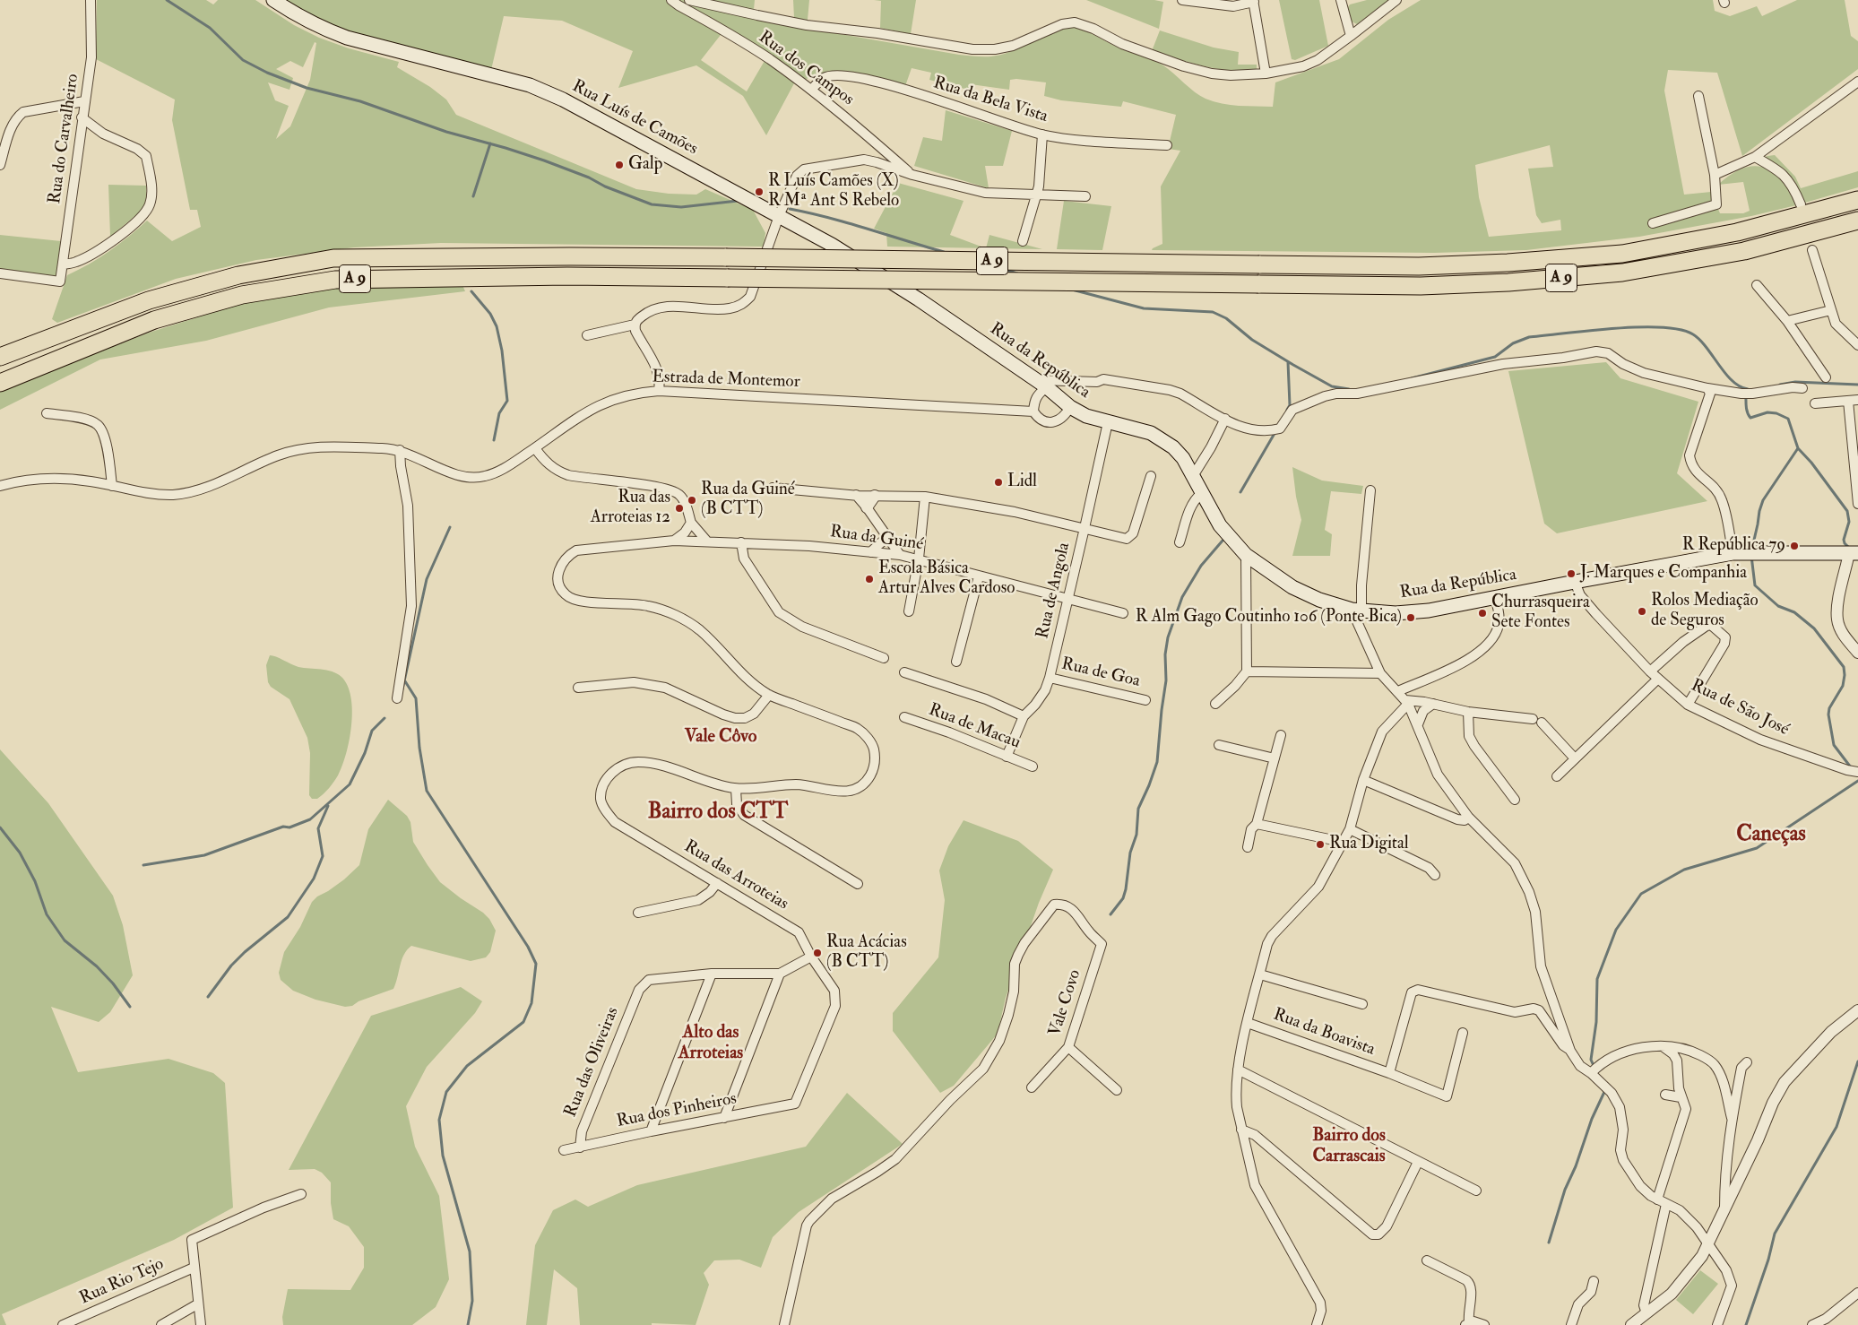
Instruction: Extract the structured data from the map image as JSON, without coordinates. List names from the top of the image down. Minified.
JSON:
{"streets":{"highway":["A 9"],"main road":["Rua Luís de Camões","Rua da República"],"street":["Rua dos Campos","Rua da Bela Vista","Rua do Carvalheiro","Estrada de Montemor","Rua da Guiné","Rua de Angola","Rua de Goa","Rua de São José","Rua de Macau","Rua das Arroteias","Vale Covo","Rua da Boavista","Rua das Oliveiras","Rua dos Pinheiros","Rua Rio Tejo"]},"crossings":[["Rua dos Campos","Rua da Bela Vista"],["Rua Luís de Camões","Rua da República"],["Rua da República","Rua de Angola"],["Rua da República","Rua de São José"],["Rua da Guiné","Rua de Angola"],["Rua da Guiné","Rua das Arroteias"],["Rua de Angola","Rua de Goa"],["Rua de Angola","Rua de Macau"],["Rua das Arroteias","Rua dos Pinheiros"],["Rua das Oliveiras","Rua dos Pinheiros"]],"districts":["Vale Côvo","Bairro dos CTT","Caneças","Alto das Arroteias","Bairro dos Carrascais"],"places":["Galp","R Luís Camões (X) R Mª Ant S Rebelo","Lidl","Rua da Guiné (B CTT)","Rua das Arroteias 12","R República 79","J. Marques e Companhia","Escola Básica Artur Alves Cardoso","Rolos Mediação de Seguros","Churrasqueira Sete Fontes","R Alm Gago Coutinho 106 (Ponte Bica)","Rua Digital","Rua Acácias (B CTT)"]}
